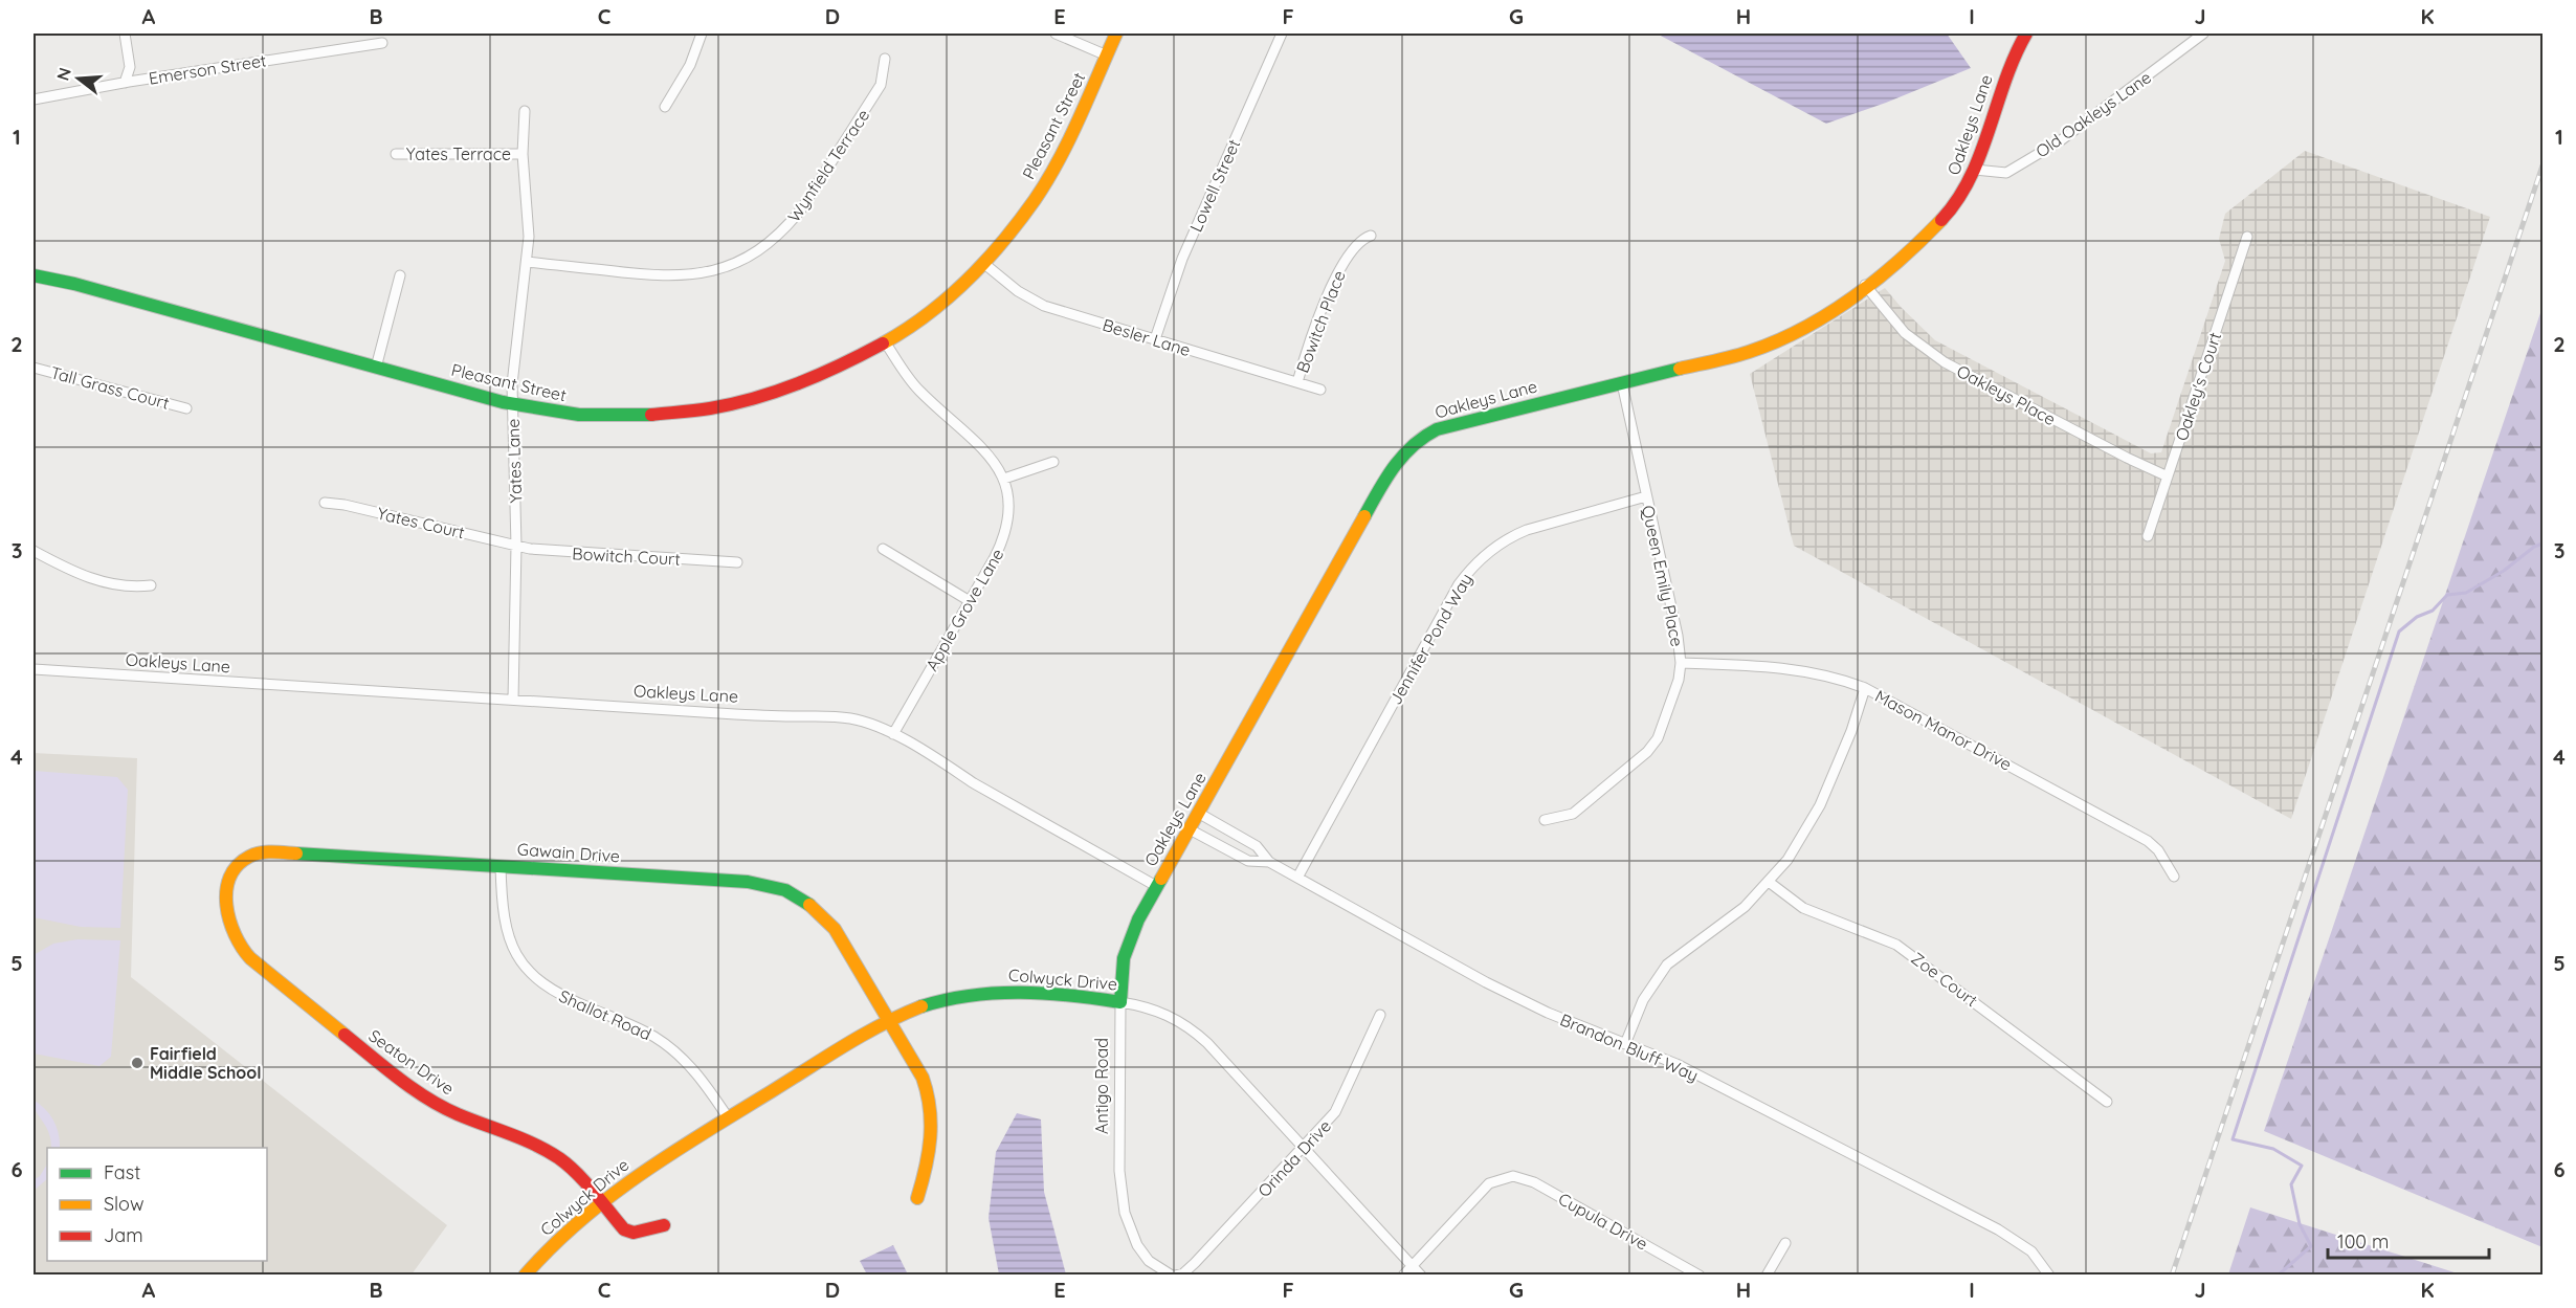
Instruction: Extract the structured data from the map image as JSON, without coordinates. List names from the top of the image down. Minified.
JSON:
{"streets":{"street":["Emerson Street","Old Oakleys Lane","Oakleys Lane","Pleasant Street","Yates Terrace","Wynfield Terrace","Lowell Street","Bowitch Place","Besler Lane","Oakley's Court","Tall Grass Court","Oakleys Place","Yates Lane","Yates Court","Bowitch Court","Queen Emily Place","Apple Grove Lane","Jennifer Pond Way","Mason Manor Drive","Gawain Drive","Colwyck Drive","Zoe Court","Shallot Road","Brandon Bluff Way","Seaton Drive","Antigo Road","Orinda Drive","Cupula Drive"]},"crossings":[["Old Oakleys Lane","Oakleys Lane"],["Oakleys Lane","Oakleys Place"],["Oakleys Lane","Yates Lane"],["Oakleys Lane","Queen Emily Place"],["Oakleys Lane","Apple Grove Lane"],["Oakleys Lane","Brandon Bluff Way"],["Oakleys Lane","Antigo Road"],["Pleasant Street","Besler Lane"],["Pleasant Street","Yates Lane"],["Pleasant Street","Apple Grove Lane"],["Yates Terrace","Yates Lane"],["Wynfield Terrace","Yates Lane"],["Lowell Street","Besler Lane"],["Bowitch Place","Besler Lane"],["Oakley's Court","Oakleys Place"],["Yates Lane","Yates Court"],["Yates Lane","Bowitch Court"],["Yates Court","Bowitch Court"],["Queen Emily Place","Jennifer Pond Way"],["Queen Emily Place","Mason Manor Drive"],["Jennifer Pond Way","Brandon Bluff Way"],["Gawain Drive","Colwyck Drive"],["Gawain Drive","Shallot Road"],["Gawain Drive","Seaton Drive"],["Colwyck Drive","Shallot Road"],["Colwyck Drive","Seaton Drive"],["Colwyck Drive","Antigo Road"],["Colwyck Drive","Orinda Drive"],["Colwyck Drive","Cupula Drive"],["Antigo Road","Orinda Drive"]],"places":["Fairfield Middle School"],"legend":["Fast","Slow","Jam"],"scale_bar":"100 m","north":"left","grid":{"columns":["A","B","C","D","E","F","G","H","I","J","K"],"rows":["1","2","3","4","5","6"]}}
